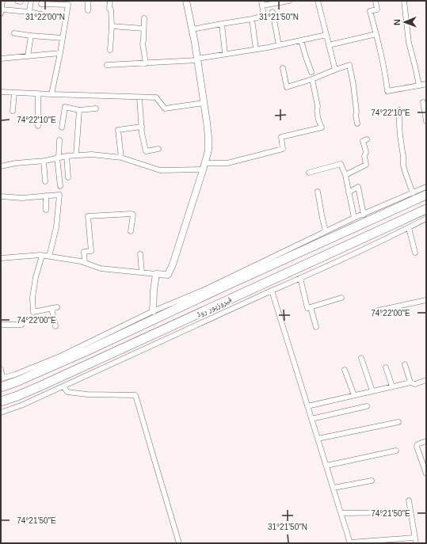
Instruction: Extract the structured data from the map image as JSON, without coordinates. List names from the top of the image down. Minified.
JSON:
{"streets":{"highway":["فیروزپور روڈ"]},"north":"left","coordinates":["31°22'00\"N","31°21'50\"N","74°22'10\"E","74°22'00\"E","74°21'50\"E"]}
